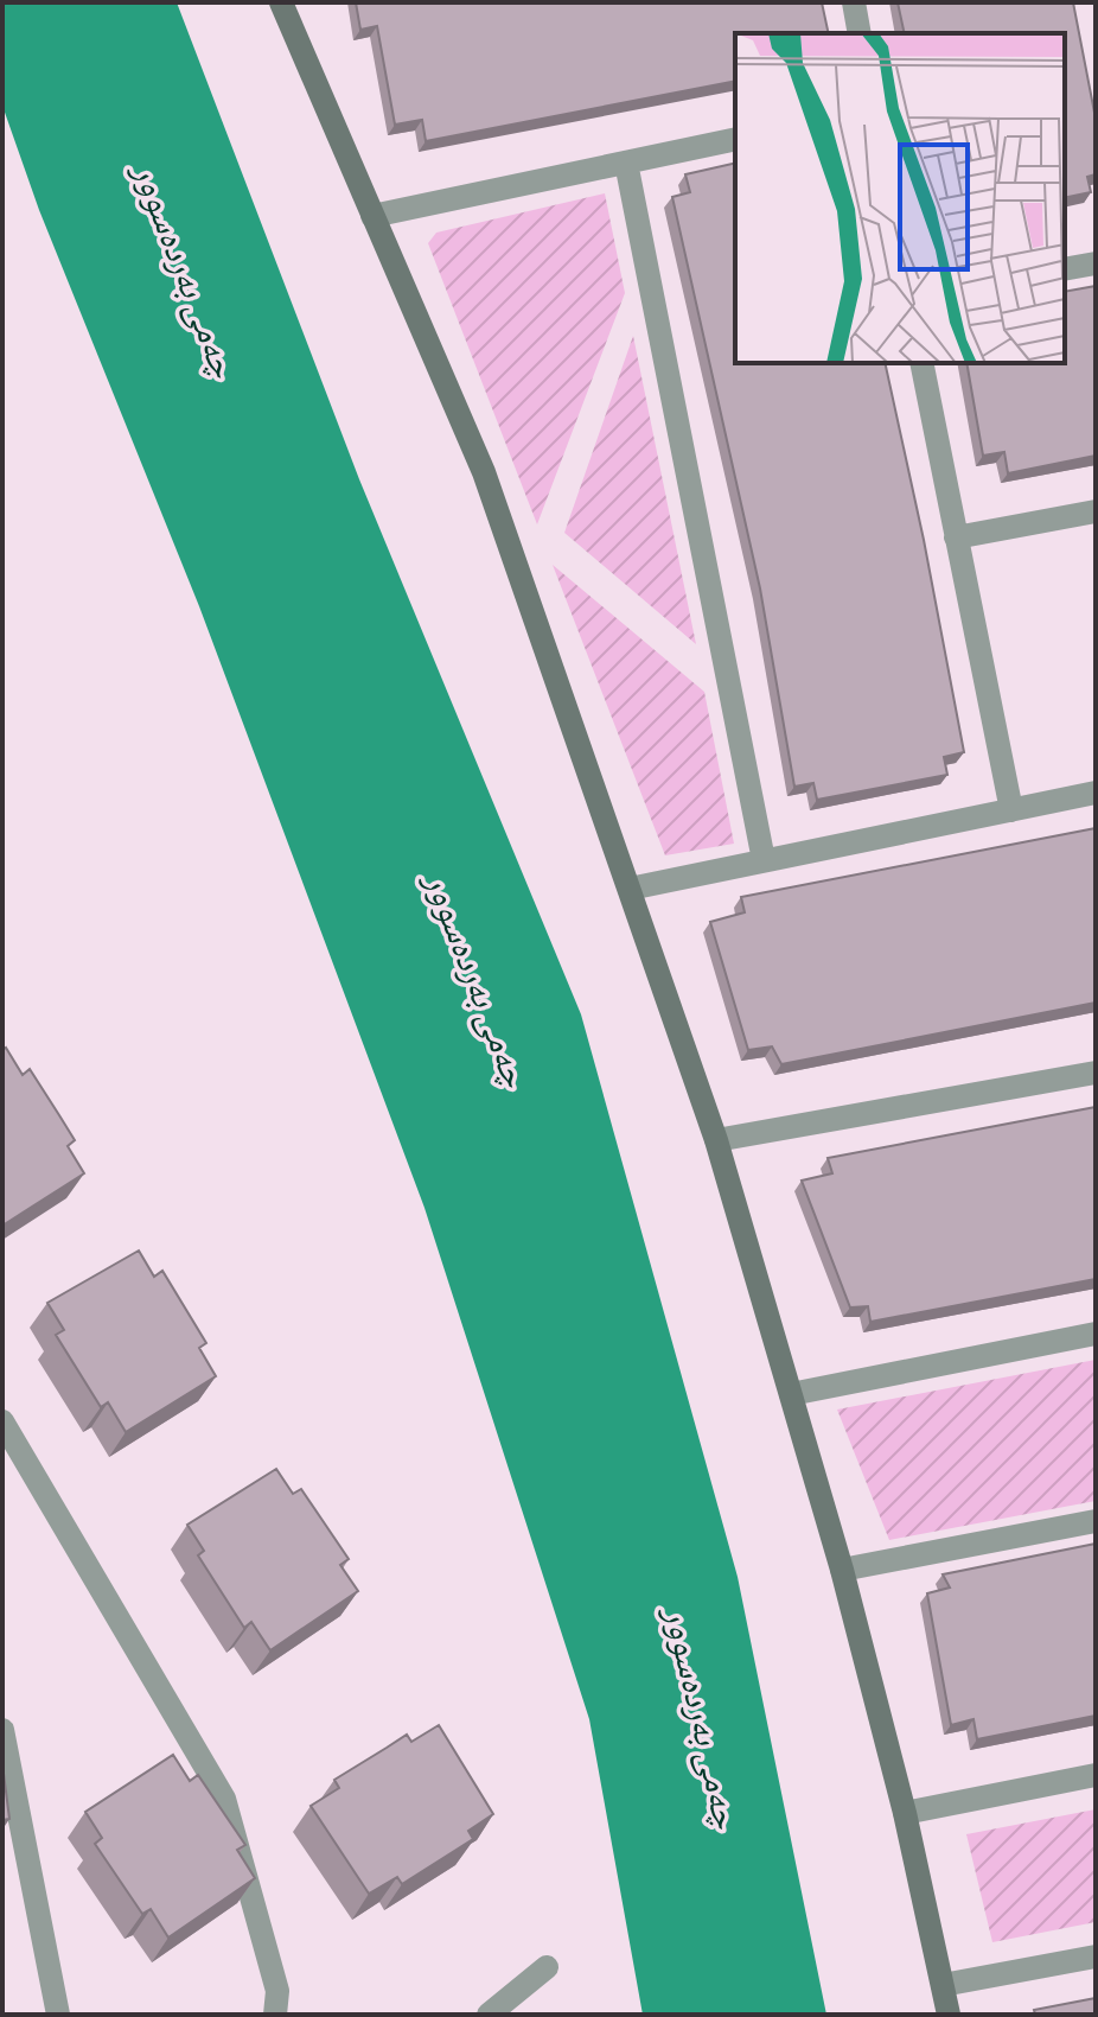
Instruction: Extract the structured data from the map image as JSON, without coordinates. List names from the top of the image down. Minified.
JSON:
{"water":["چەمی بەردەسوور"]}
